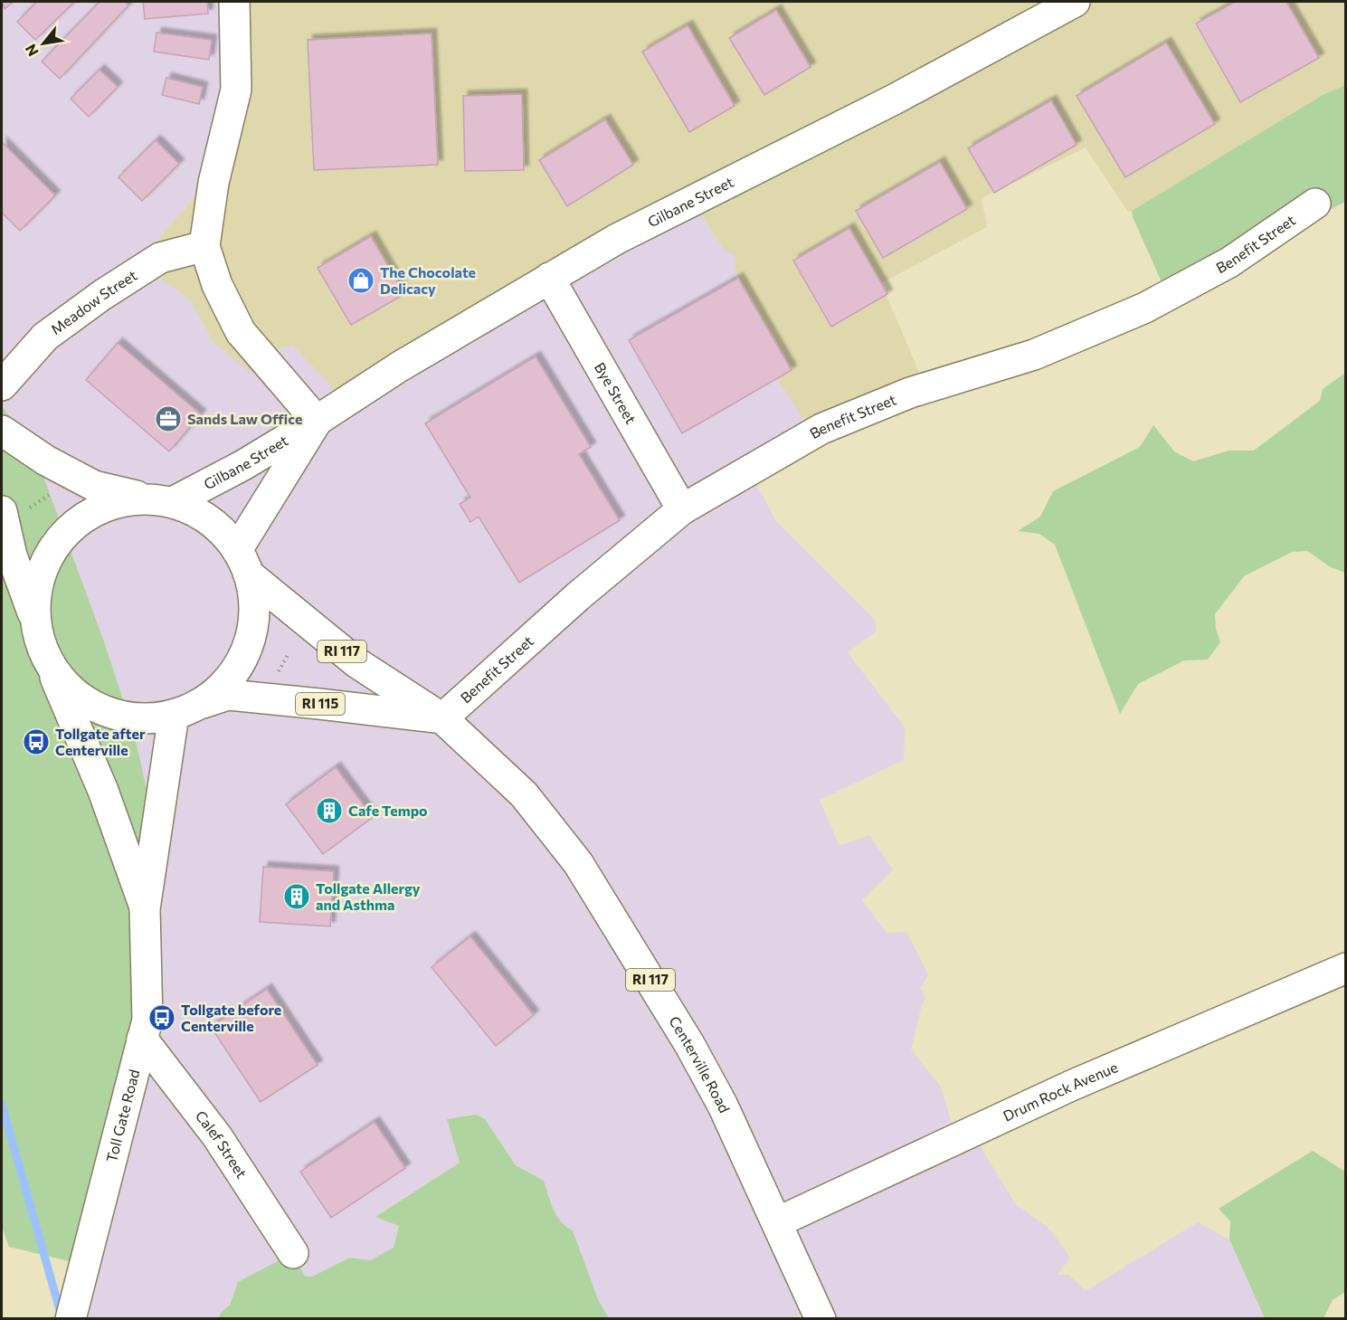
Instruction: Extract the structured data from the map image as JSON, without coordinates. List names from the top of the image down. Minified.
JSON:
{"streets":{"street":["Gilbane Street","Benefit Street","Meadow Street","Bye Street","RI 117","RI 115","Centerville Road","Drum Rock Avenue","Toll Gate Road","Calef Street"]},"crossings":[["Gilbane Street","Bye Street"],["Gilbane Street","Centerville Road"],["Benefit Street","Bye Street"],["Benefit Street","RI 115"],["Benefit Street","Centerville Road"],["RI 115","Centerville Road"],["RI 115","Toll Gate Road"],["Centerville Road","Drum Rock Avenue"],["Toll Gate Road","Calef Street"]],"places":{"shop":["The Chocolate Delicacy"],"office":["Sands Law Office"],"bus stop":["Tollgate after Centerville","Tollgate before Centerville"],"building":["Cafe Tempo","Tollgate Allergy and Asthma"]},"north":"bottom left"}
